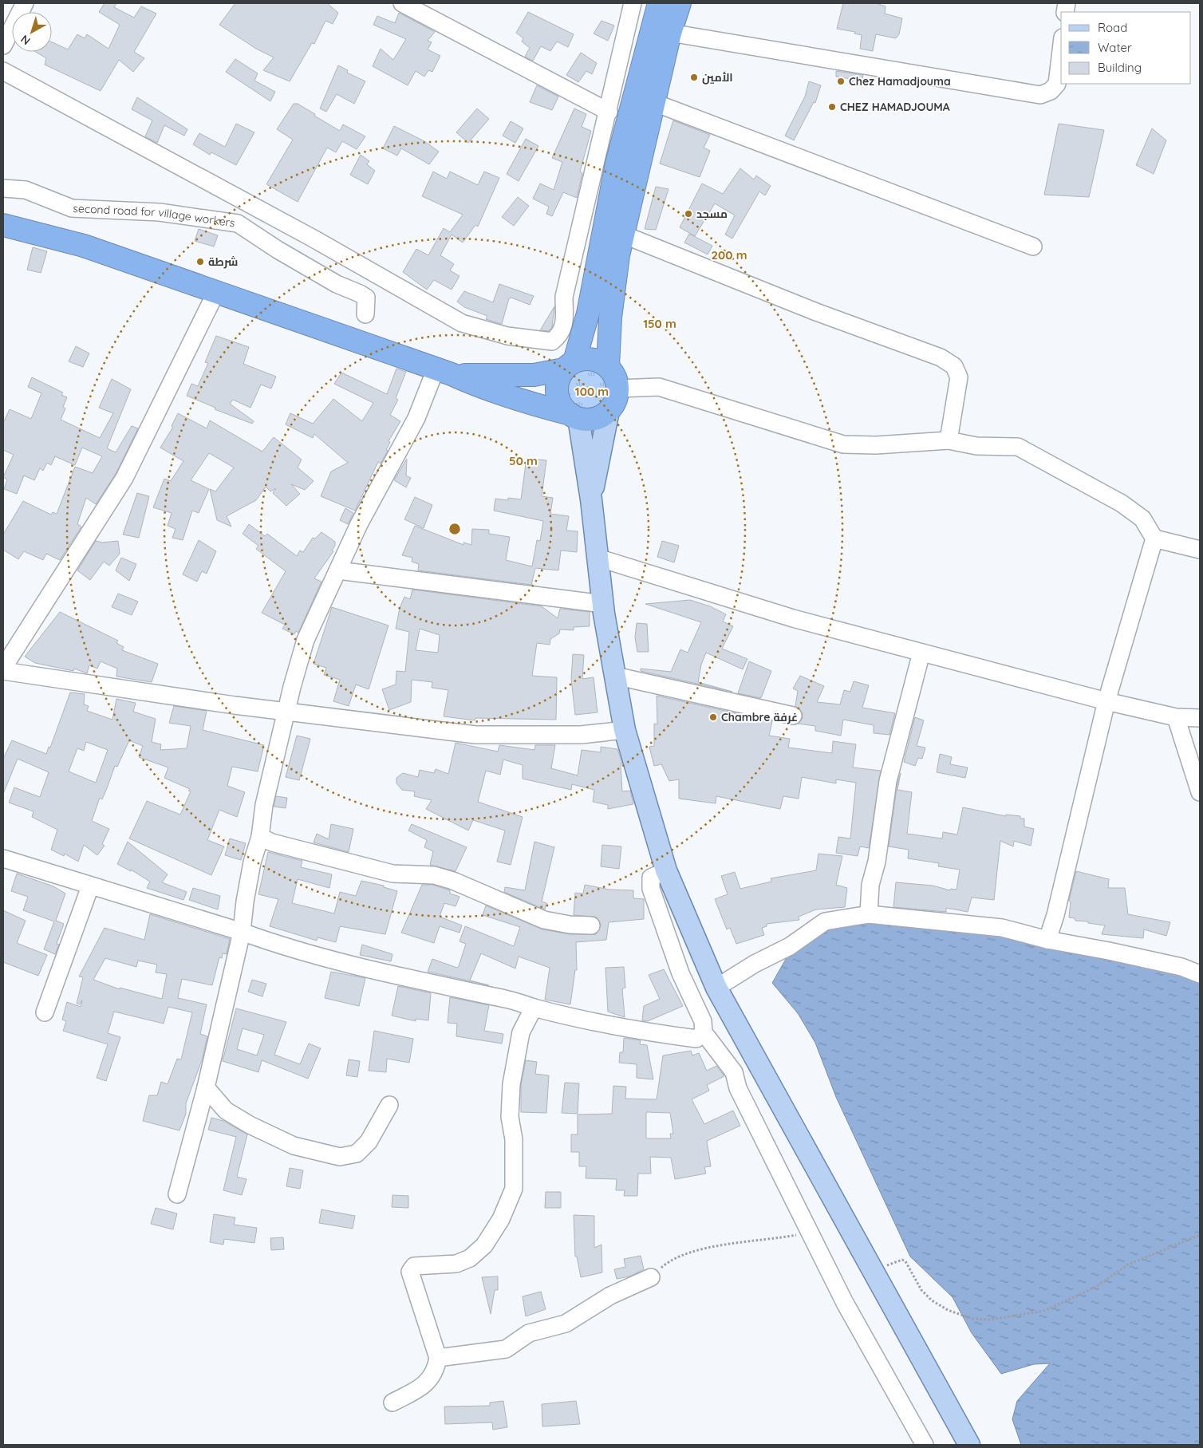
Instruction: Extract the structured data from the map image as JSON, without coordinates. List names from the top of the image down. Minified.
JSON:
{"streets":{"street":["second road for village workers"]},"places":["الأمين","Chez Hamadjouma","CHEZ HAMADJOUMA","مسجد","شرطة","Chambre غرفة"],"legend":["Road","Water","Building"],"north":"bottom left","rings":["200 m","150 m","100 m","50 m"]}
